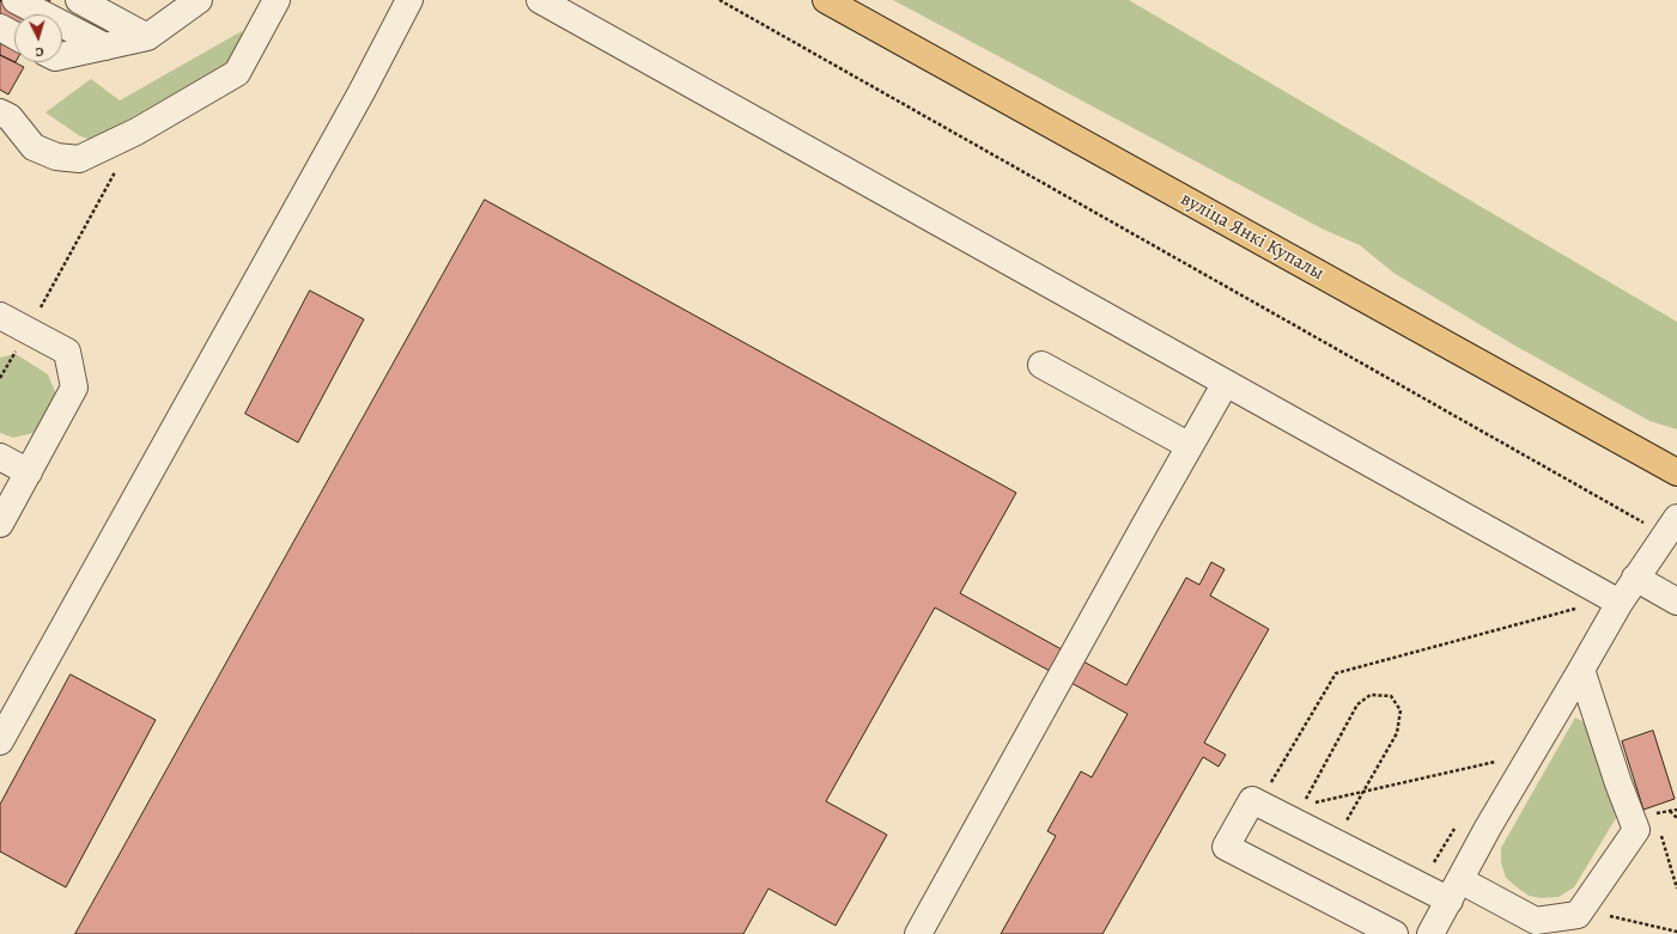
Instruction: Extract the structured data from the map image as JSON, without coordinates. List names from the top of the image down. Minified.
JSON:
{"streets":{"main road":["вуліца Янкі Купалы"]},"north":"bottom"}
